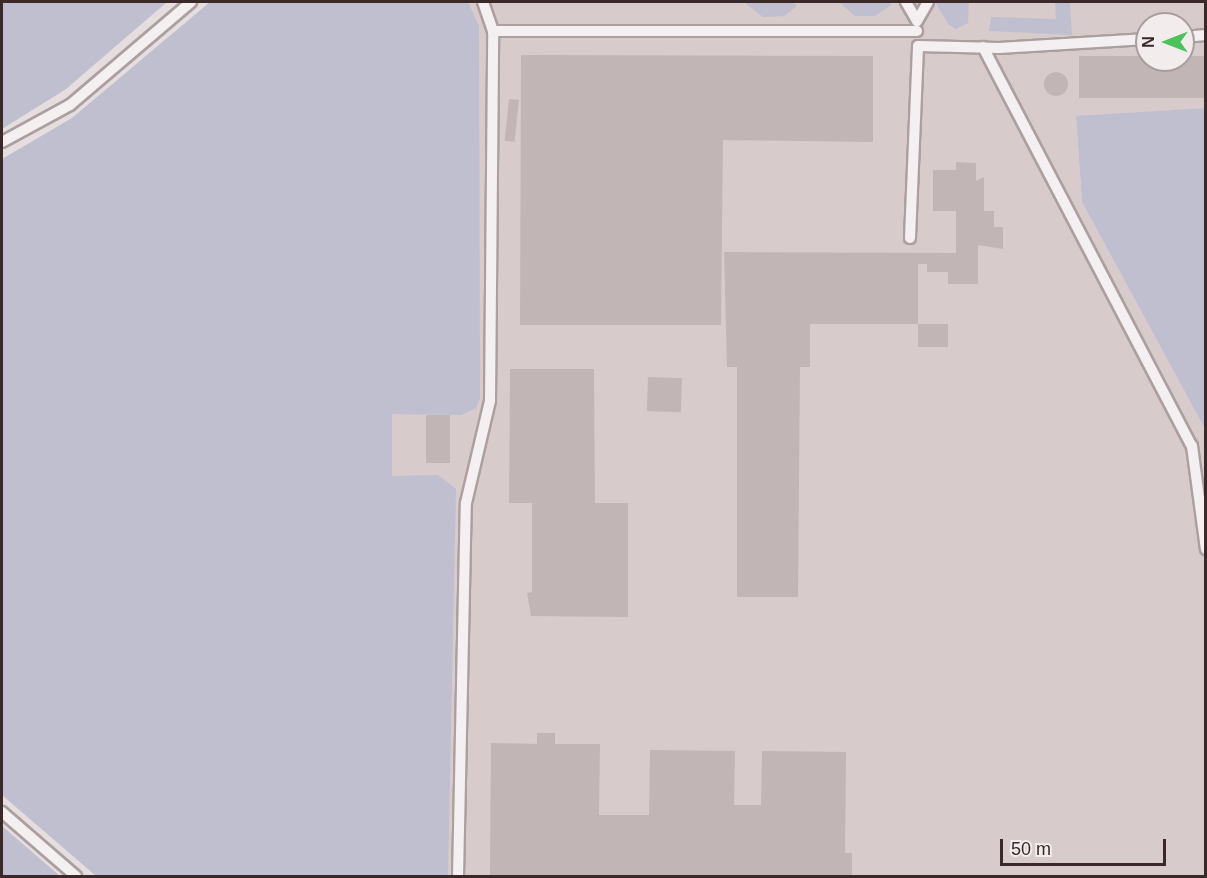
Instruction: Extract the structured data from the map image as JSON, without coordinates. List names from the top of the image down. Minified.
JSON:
{"scale_bar":"50 m","north":"left"}
